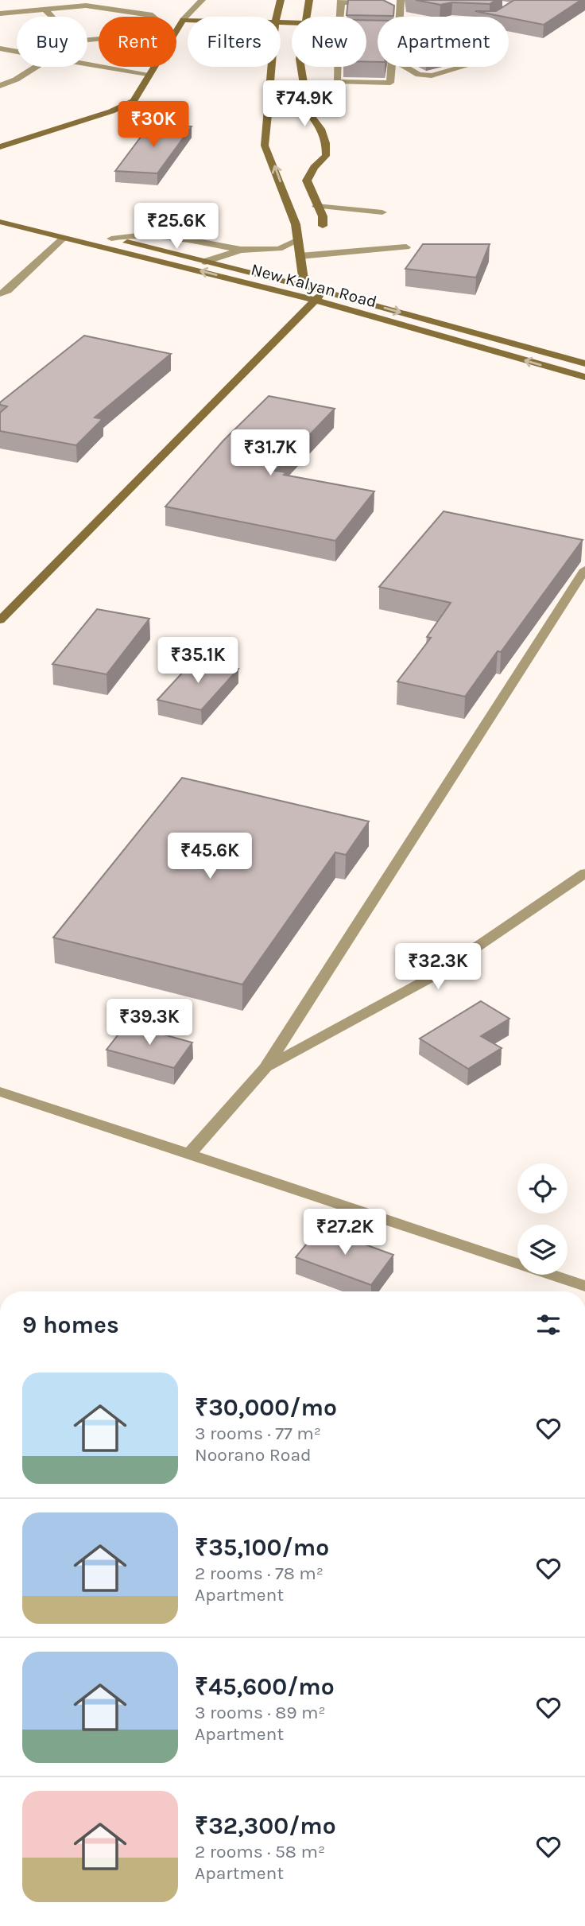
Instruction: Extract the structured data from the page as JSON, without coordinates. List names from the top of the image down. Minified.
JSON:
{"streets":{"street":["New Kalyan Road"]},"page":{"chip":["Buy","Rent","Filters","New","Apartment"],"price":["₹74.9K","₹30K","₹25.6K","₹31.7K","₹35.1K","₹45.6K","₹32.3K","₹39.3K","₹27.2K"],"heading":"9 homes","list":[{"name":"₹30,000/mo","note":"3 rooms · 77 m² · Noorano Road"},{"name":"₹35,100/mo","note":"2 rooms · 78 m² · Apartment"},{"name":"₹45,600/mo","note":"3 rooms · 89 m² · Apartment"},{"name":"₹32,300/mo","note":"2 rooms · 58 m² · Apartment"}]}}
